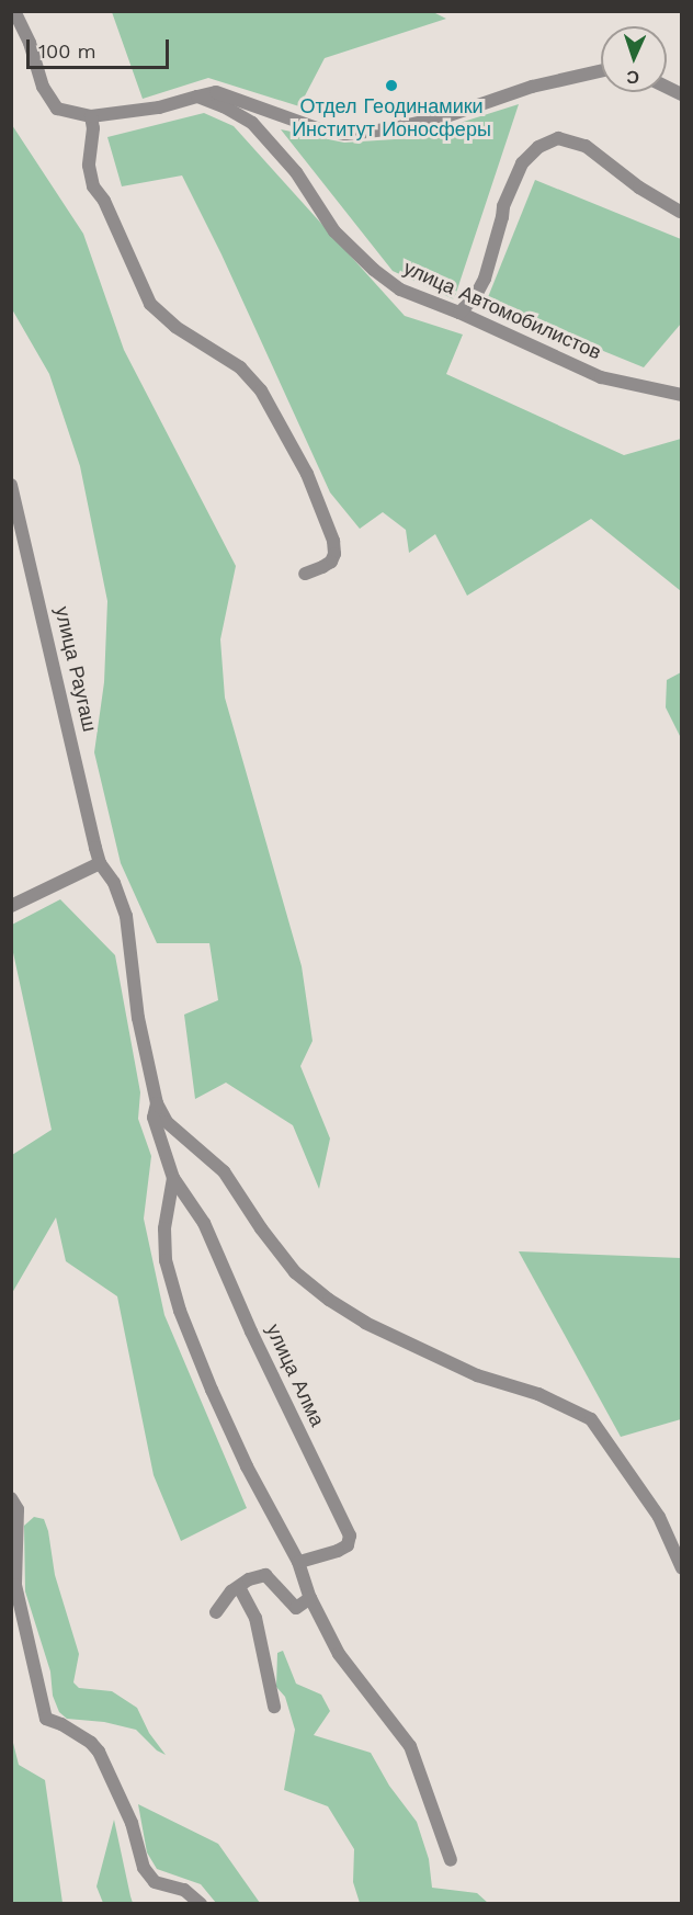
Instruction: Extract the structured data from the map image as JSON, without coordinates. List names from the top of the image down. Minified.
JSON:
{"streets":{"street":["улица Автомобилистов","улица Раугаш","улица Алма"]},"places":["Отдел Геодинамики Институт Ионосферы"],"scale_bar":"100 m","north":"bottom"}
